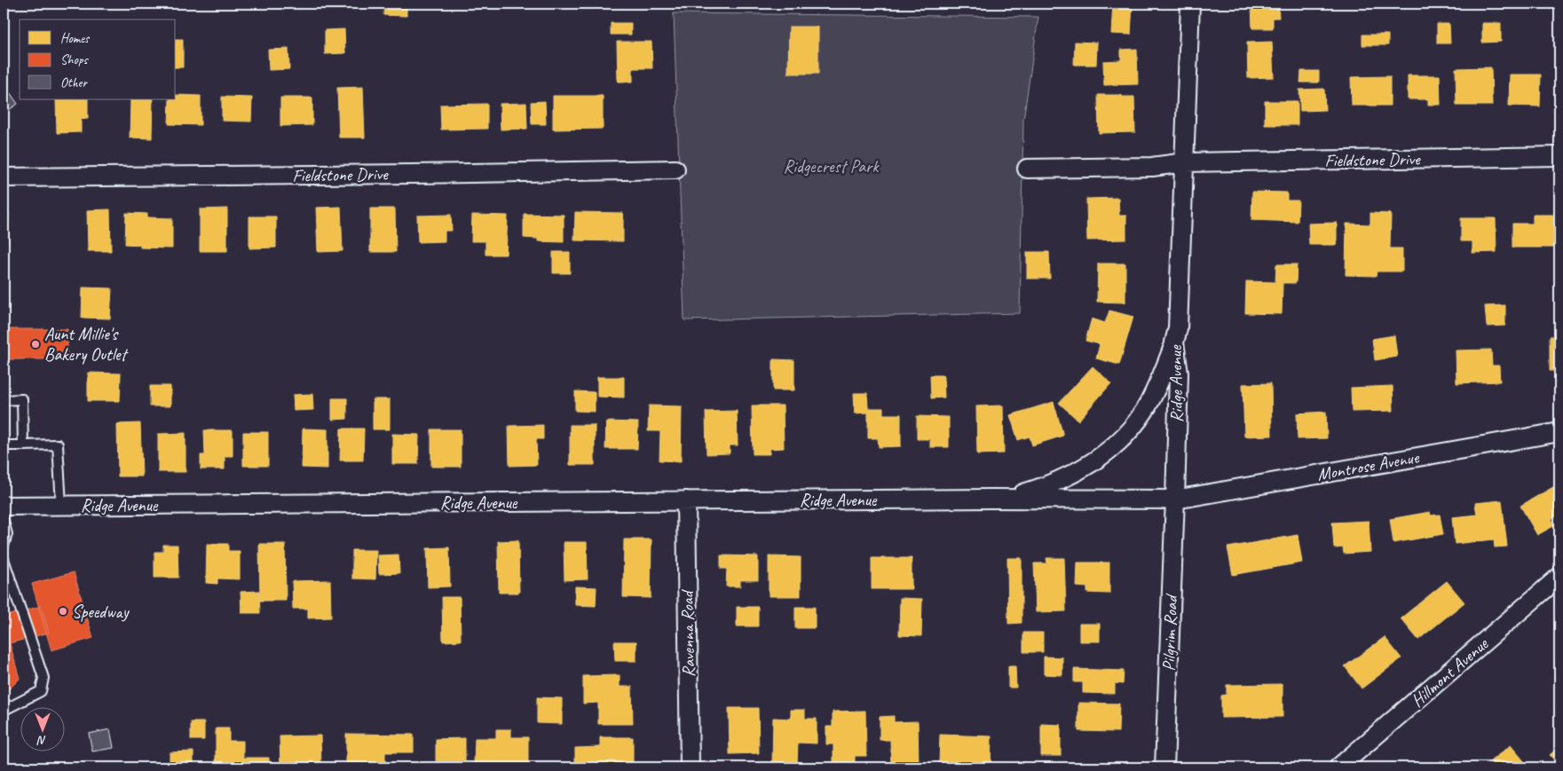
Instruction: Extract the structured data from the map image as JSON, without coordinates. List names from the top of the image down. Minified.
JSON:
{"streets":{"street":["Fieldstone Drive","Ridge Avenue","Montrose Avenue","Pilgrim Road","Ravenna Road","Hillmont Avenue"]},"crossings":[["Fieldstone Drive","Ridge Avenue"],["Ridge Avenue","Montrose Avenue"],["Ridge Avenue","Pilgrim Road"],["Ridge Avenue","Ravenna Road"],["Montrose Avenue","Pilgrim Road"]],"parks":["Ridgecrest Park"],"places":["Aunt Millie's Bakery Outlet","Speedway"],"legend":["Homes","Shops","Other"],"north":"bottom"}
